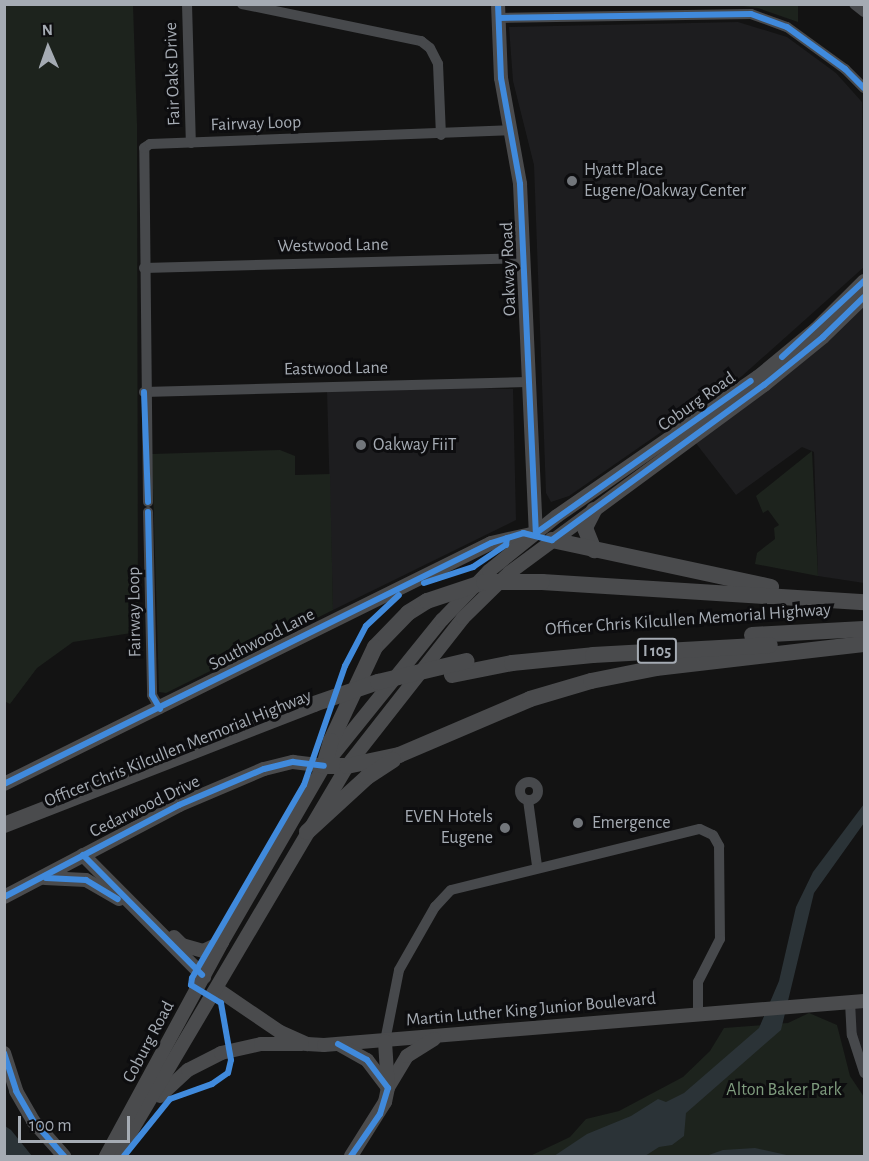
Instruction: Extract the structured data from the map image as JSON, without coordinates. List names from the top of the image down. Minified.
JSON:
{"streets":{"highway":["Officer Chris Kilcullen Memorial Highway","I 105"],"main road":["Oakway Road","Coburg Road","Southwood Lane","Cedarwood Drive","Martin Luther King Junior Boulevard"],"street":["Fair Oaks Drive","Fairway Loop","Westwood Lane","Eastwood Lane"]},"crossings":[["Fair Oaks Drive","Fairway Loop"],["Fairway Loop","Westwood Lane"],["Fairway Loop","Oakway Road"],["Fairway Loop","Eastwood Lane"],["Fairway Loop","Southwood Lane"],["Westwood Lane","Oakway Road"],["Oakway Road","Eastwood Lane"],["Oakway Road","Coburg Road"],["Oakway Road","Southwood Lane"],["Coburg Road","Southwood Lane"],["Coburg Road","Cedarwood Drive"],["Coburg Road","Martin Luther King Junior Boulevard"]],"parks":["Alton Baker Park"],"places":["Hyatt Place Eugene/Oakway Center","Oakway FiiT","Emergence","EVEN Hotels Eugene"],"scale_bar":"100 m","north":"top"}
